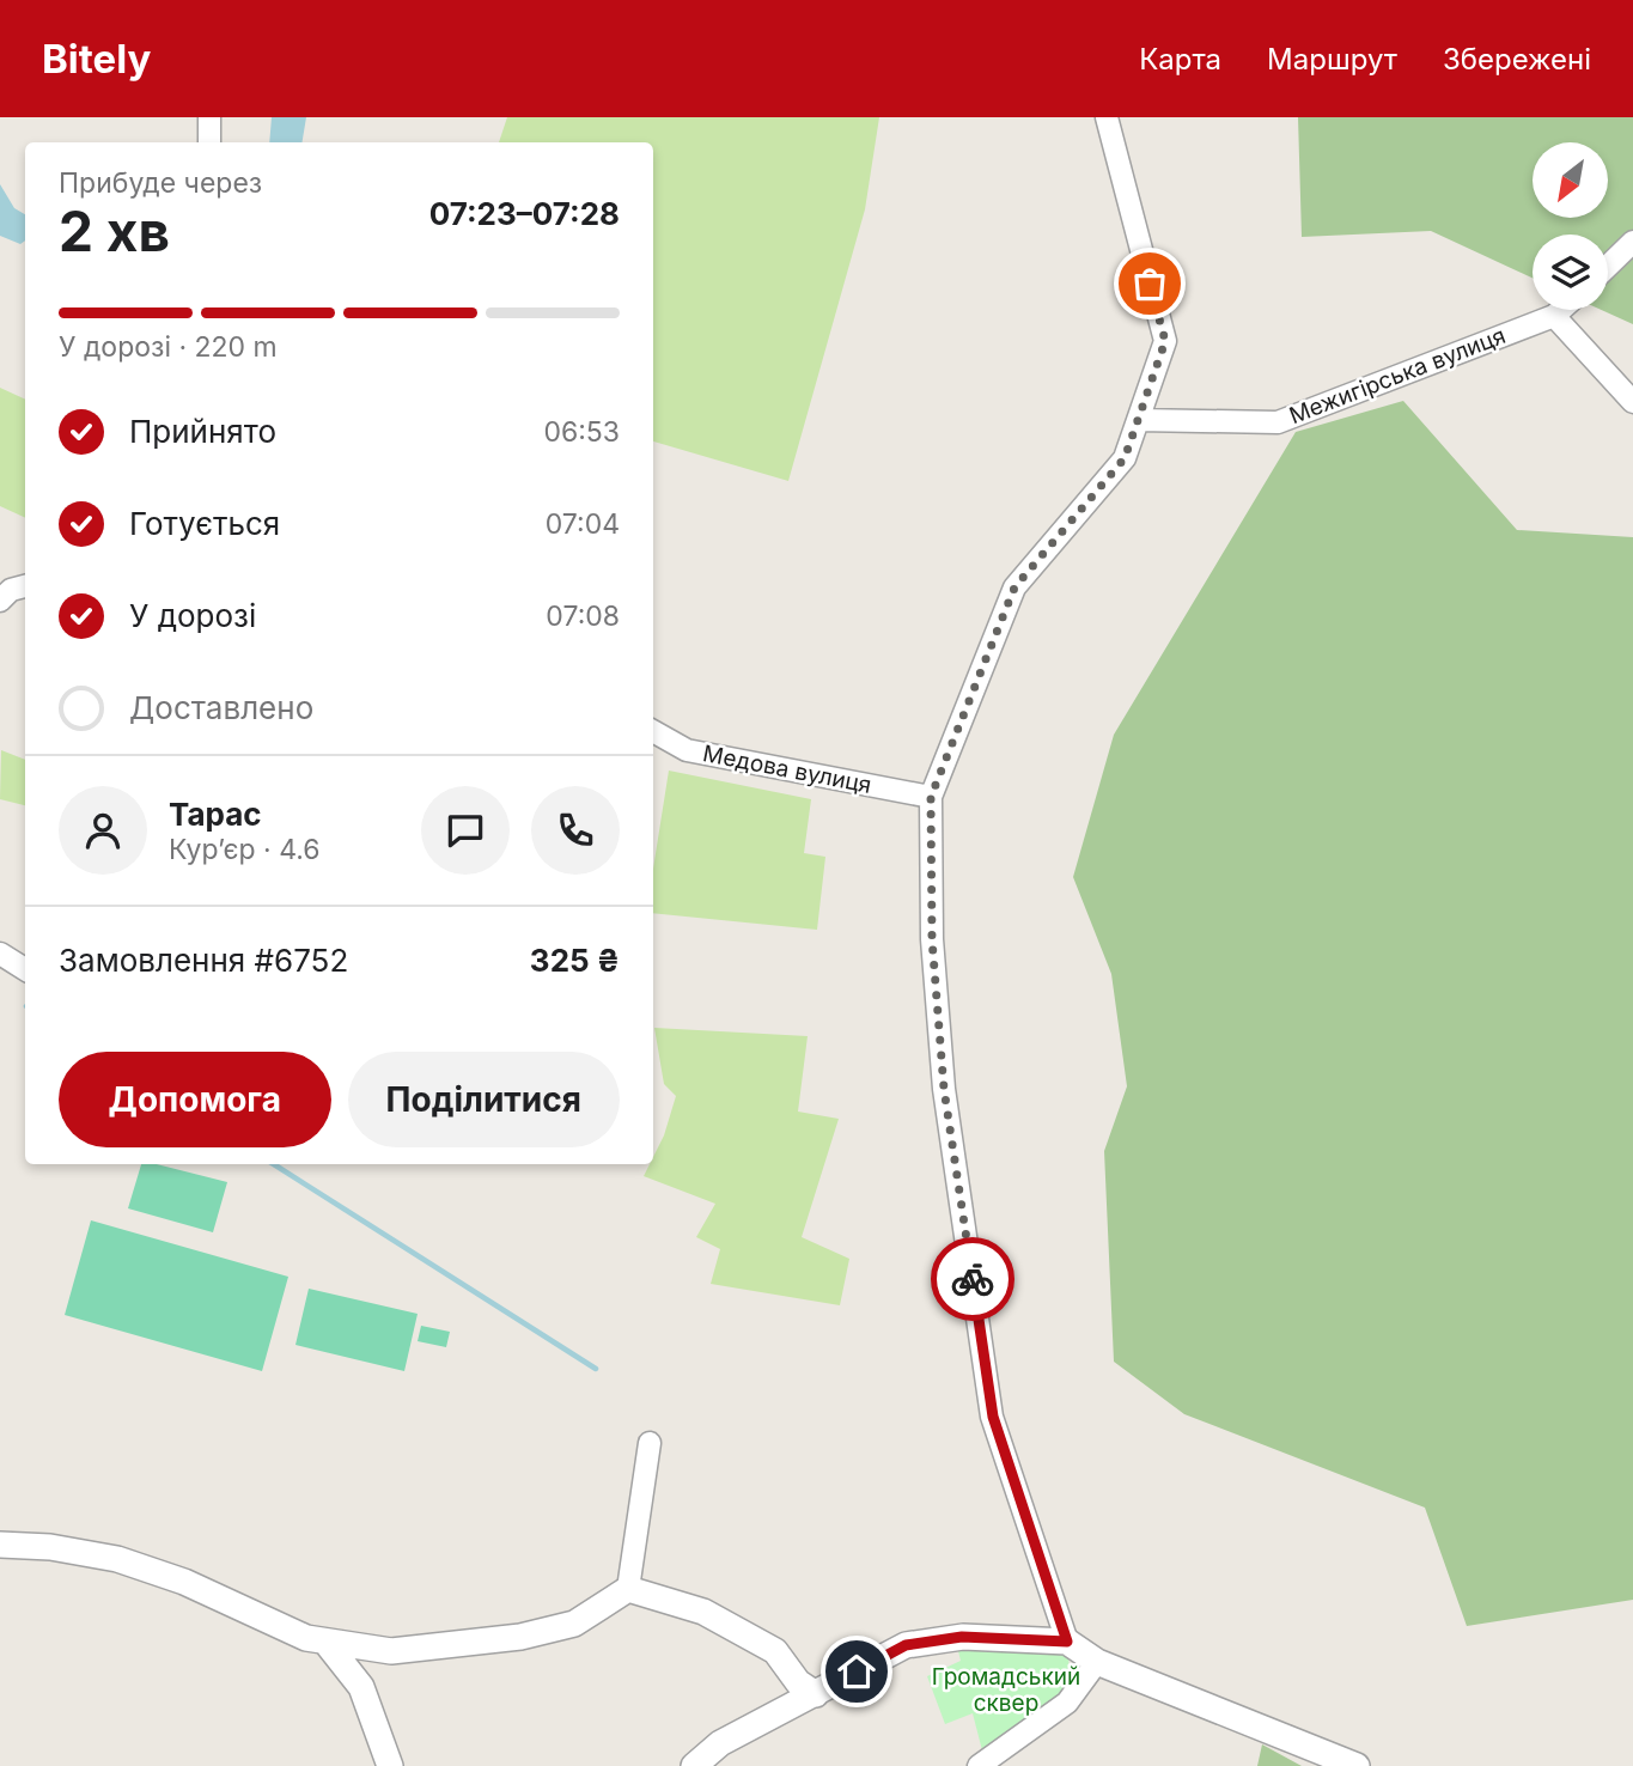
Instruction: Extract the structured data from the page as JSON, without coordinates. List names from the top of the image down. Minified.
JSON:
{"streets":{"street":["Межигірська вулиця","Медова вулиця"]},"parks":["Громадський сквер"],"north":"bottom left","page":{"header":"Bitely","nav":["Карта","Маршрут","Збережені"],"heading":["2 хв","Прибуде через","07:23–07:28"],"panel":["Тарас","Кур’єр · 4.6","Замовлення #6752","325 ₴"],"bar":"У дорозі · 220 m","list":[["Прийнято","06:53"],["Готується","07:04"],["У дорозі","07:08"],"Доставлено"],"buttons":["Допомога","Поділитися"]}}
